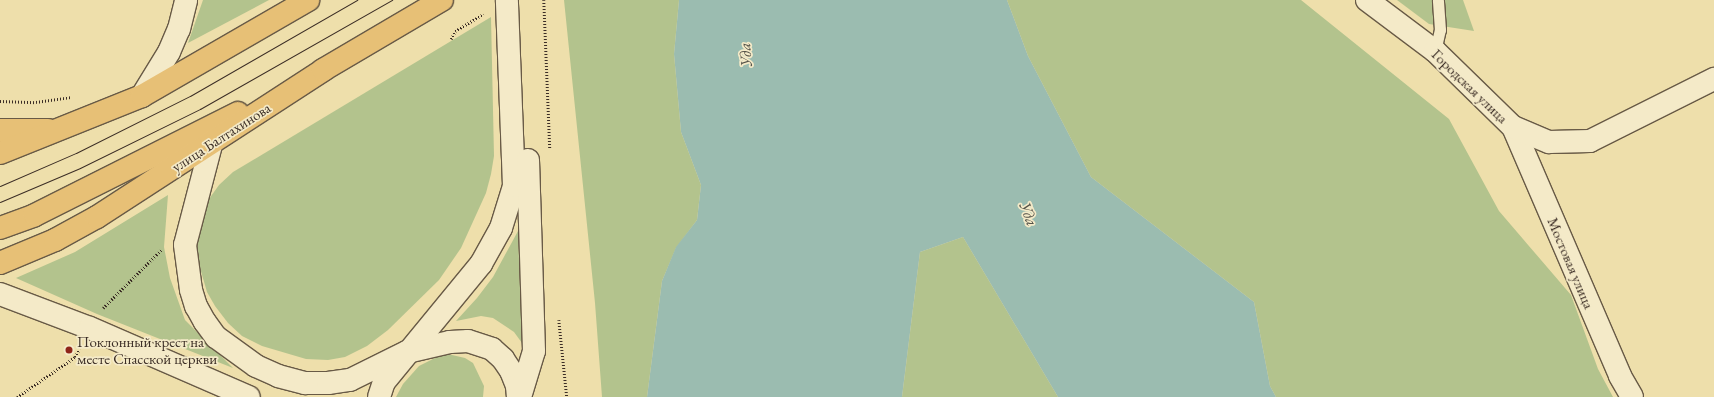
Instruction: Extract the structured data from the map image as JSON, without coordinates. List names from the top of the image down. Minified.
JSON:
{"streets":{"main road":["Городская улица","улица Балтахинова","Мостовая улица"]},"crossings":[["Городская улица","Мостовая улица"]],"water":["Уда"],"places":["Поклонный крест на месте Спасской церкви"]}
